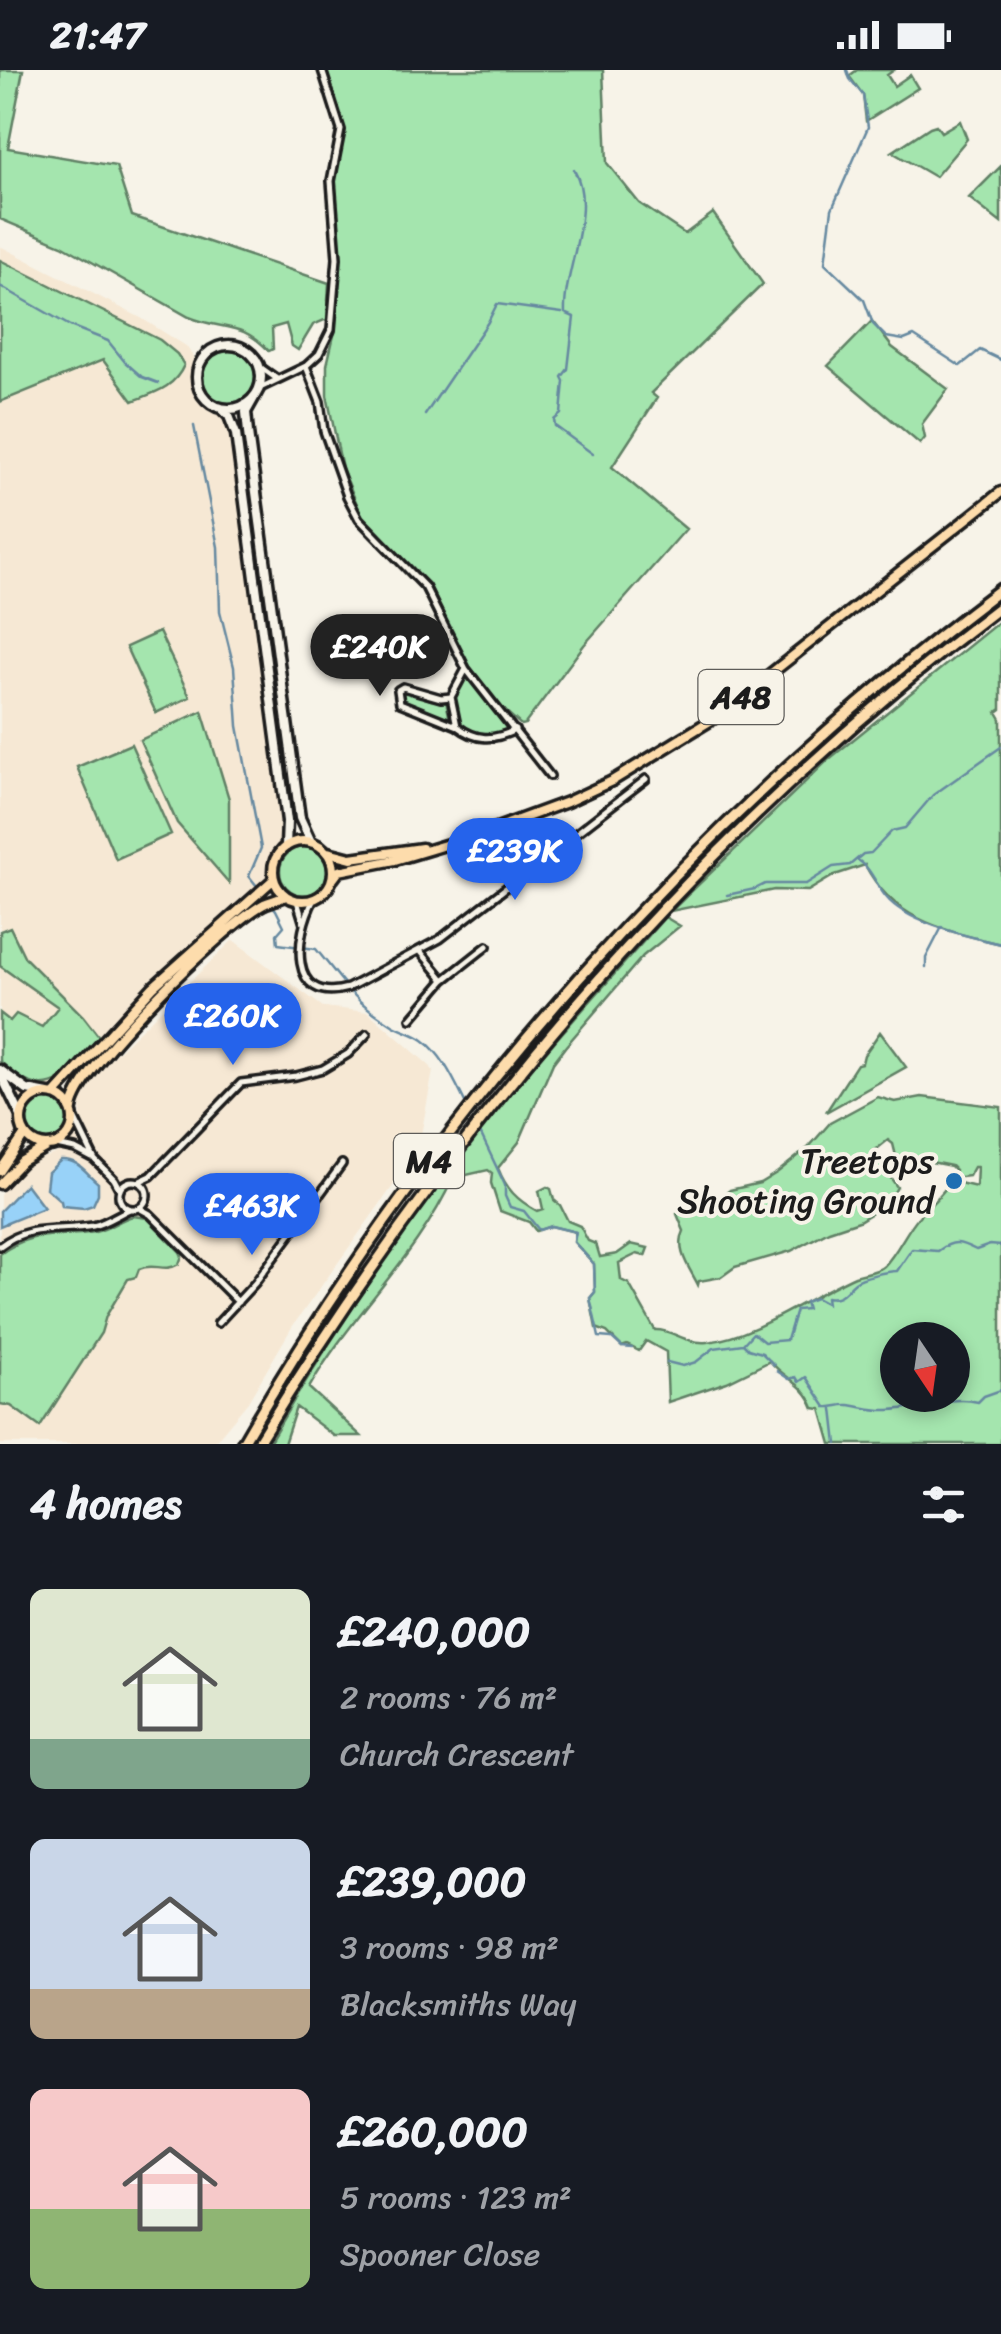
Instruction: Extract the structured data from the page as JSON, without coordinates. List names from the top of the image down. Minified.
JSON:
{"streets":{"highway":["M4"],"main road":["A48"]},"places":["Treetops Shooting Ground"],"north":"bottom","page":{"status":"21:47","price":["£240K","£239K","£260K","£463K"],"heading":"4 homes","list":[{"name":"£240,000","note":"2 rooms · 76 m² · Church Crescent"},{"name":"£239,000","note":"3 rooms · 98 m² · Blacksmiths Way"},{"name":"£260,000","note":"5 rooms · 123 m² · Spooner Close"}]}}
